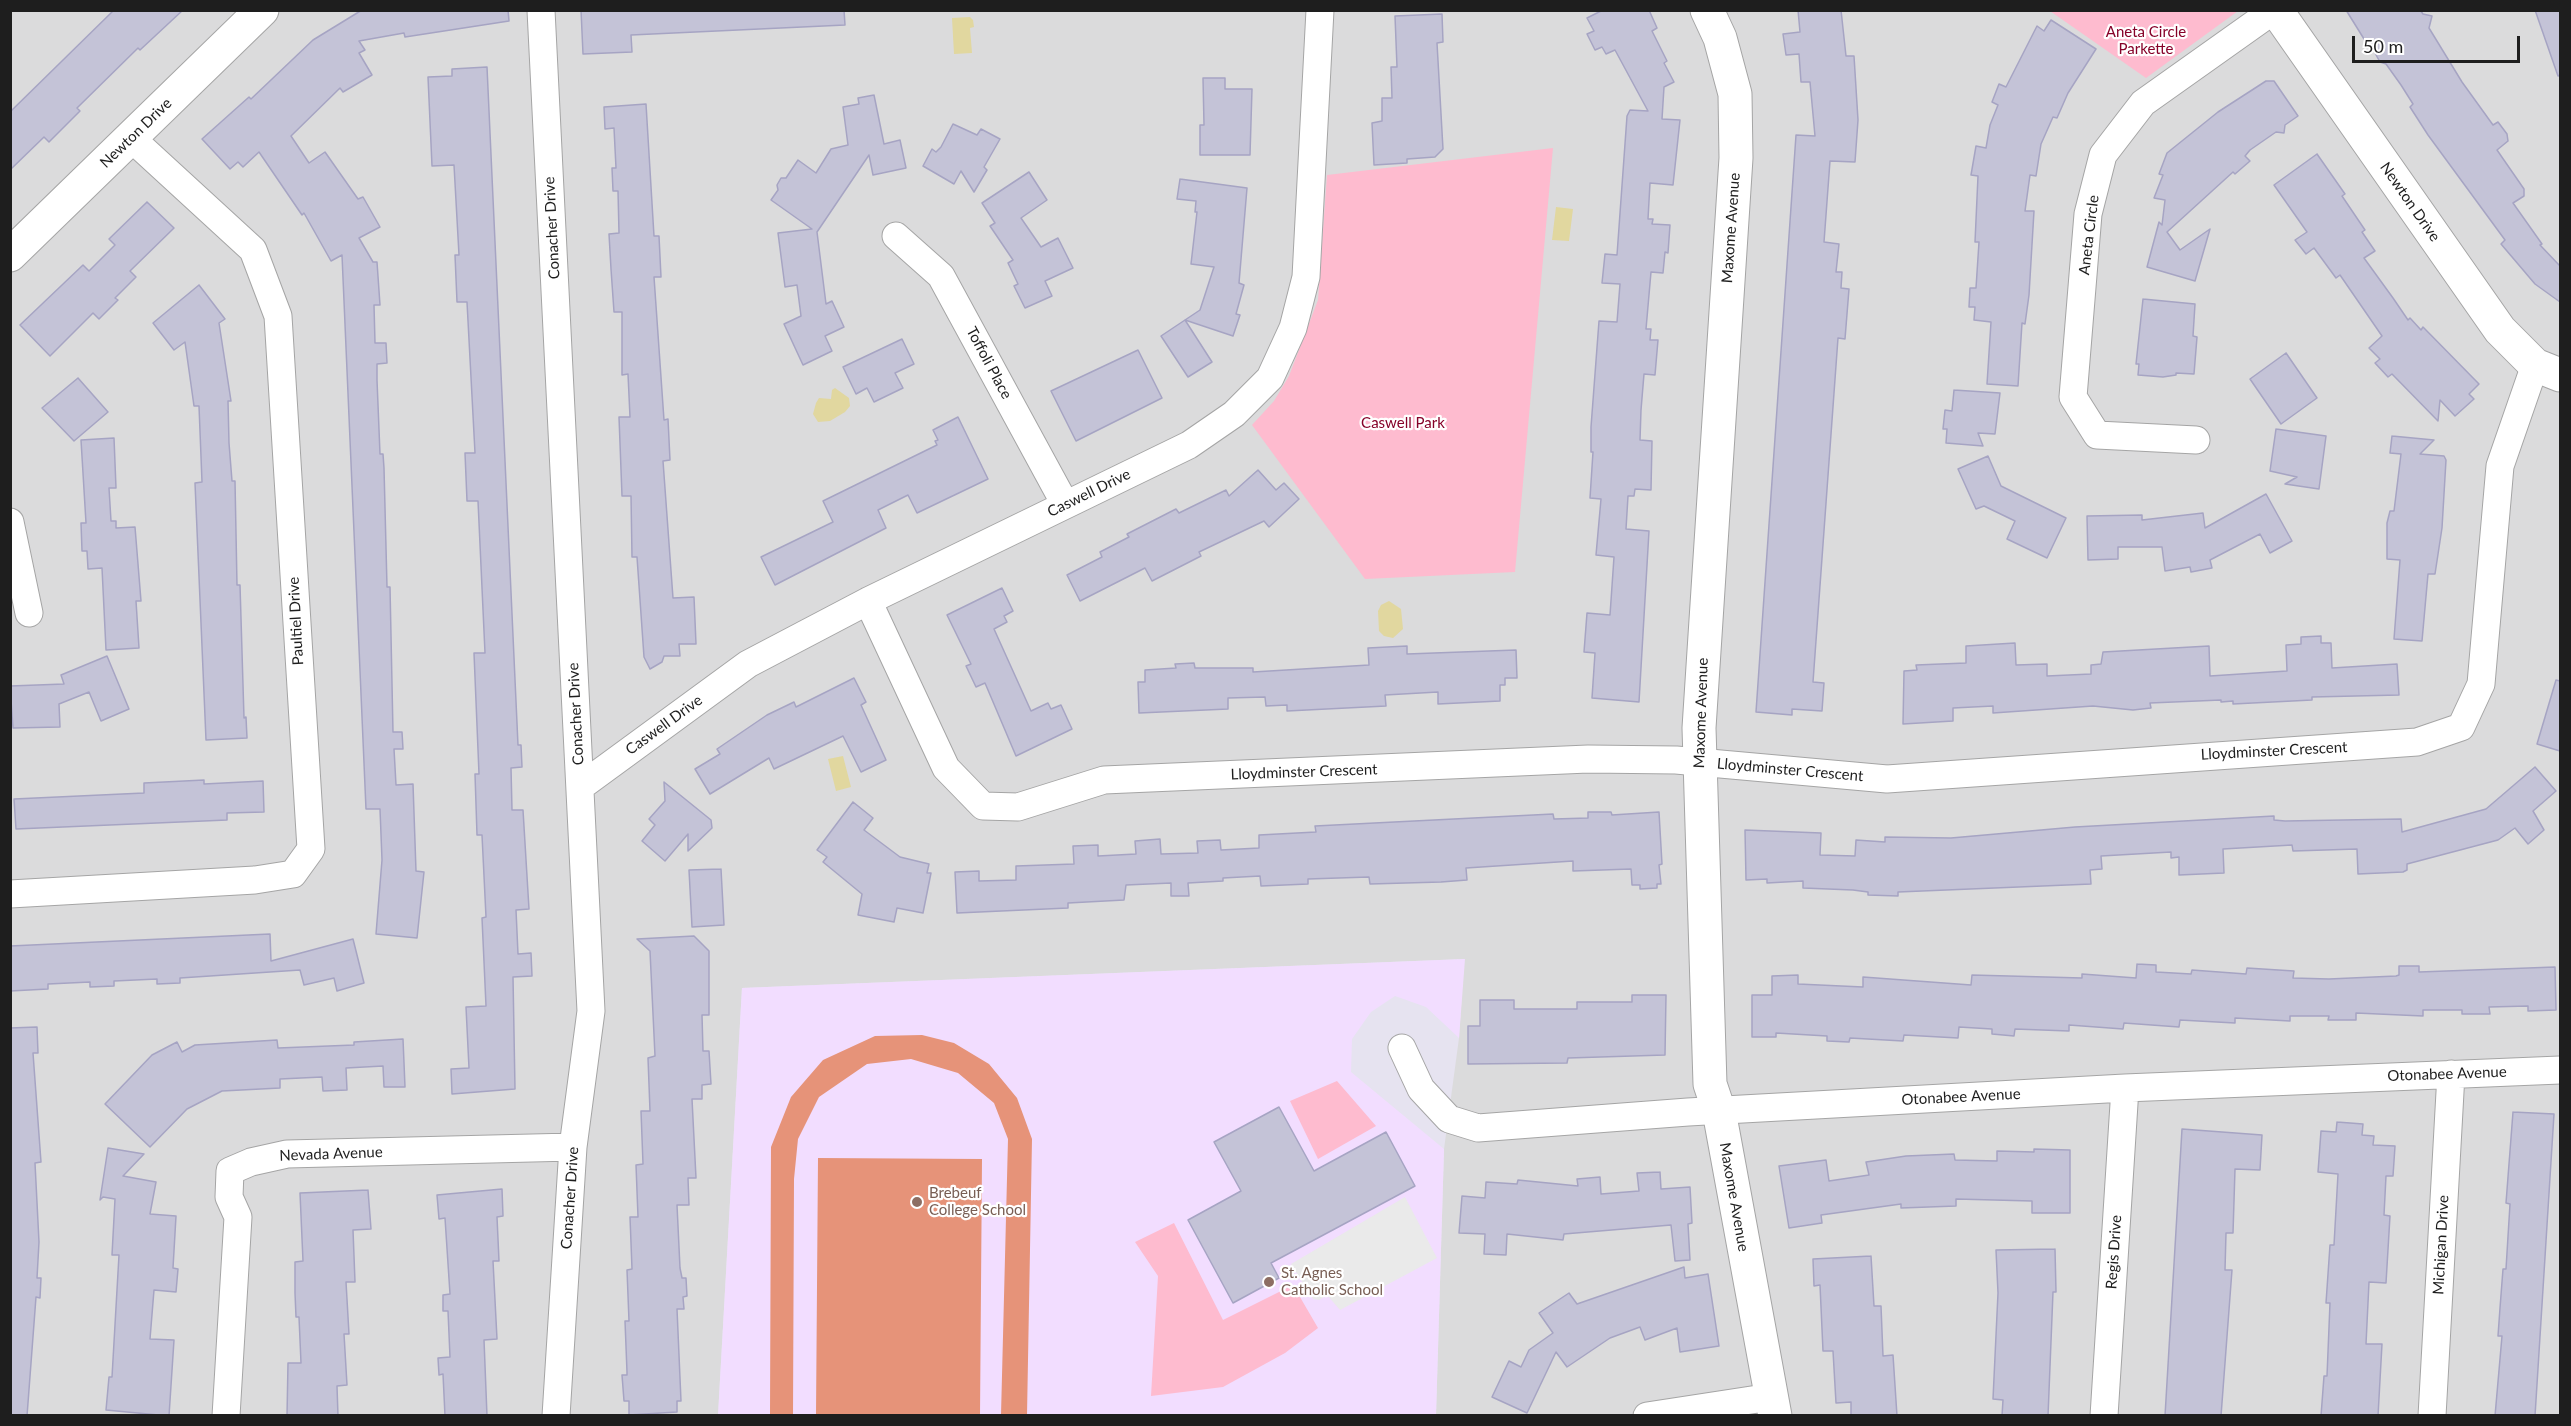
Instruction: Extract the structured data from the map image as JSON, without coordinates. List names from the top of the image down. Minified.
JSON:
{"streets":{"street":["Newton Drive","Conacher Drive","Maxome Avenue","Aneta Circle","Toffoli Place","Caswell Drive","Paultiel Drive","Lloydminster Crescent","Otonabee Avenue","Nevada Avenue","Michigan Drive","Regis Drive"]},"crossings":[["Newton Drive","Aneta Circle"],["Newton Drive","Paultiel Drive"],["Newton Drive","Lloydminster Crescent"],["Conacher Drive","Caswell Drive"],["Conacher Drive","Nevada Avenue"],["Maxome Avenue","Lloydminster Crescent"],["Maxome Avenue","Otonabee Avenue"],["Toffoli Place","Caswell Drive"],["Caswell Drive","Lloydminster Crescent"],["Otonabee Avenue","Michigan Drive"],["Otonabee Avenue","Regis Drive"]],"parks":["Aneta Circle Parkette","Caswell Park"],"places":["Brebeuf College School","St. Agnes Catholic School"],"scale_bar":"50 m"}
